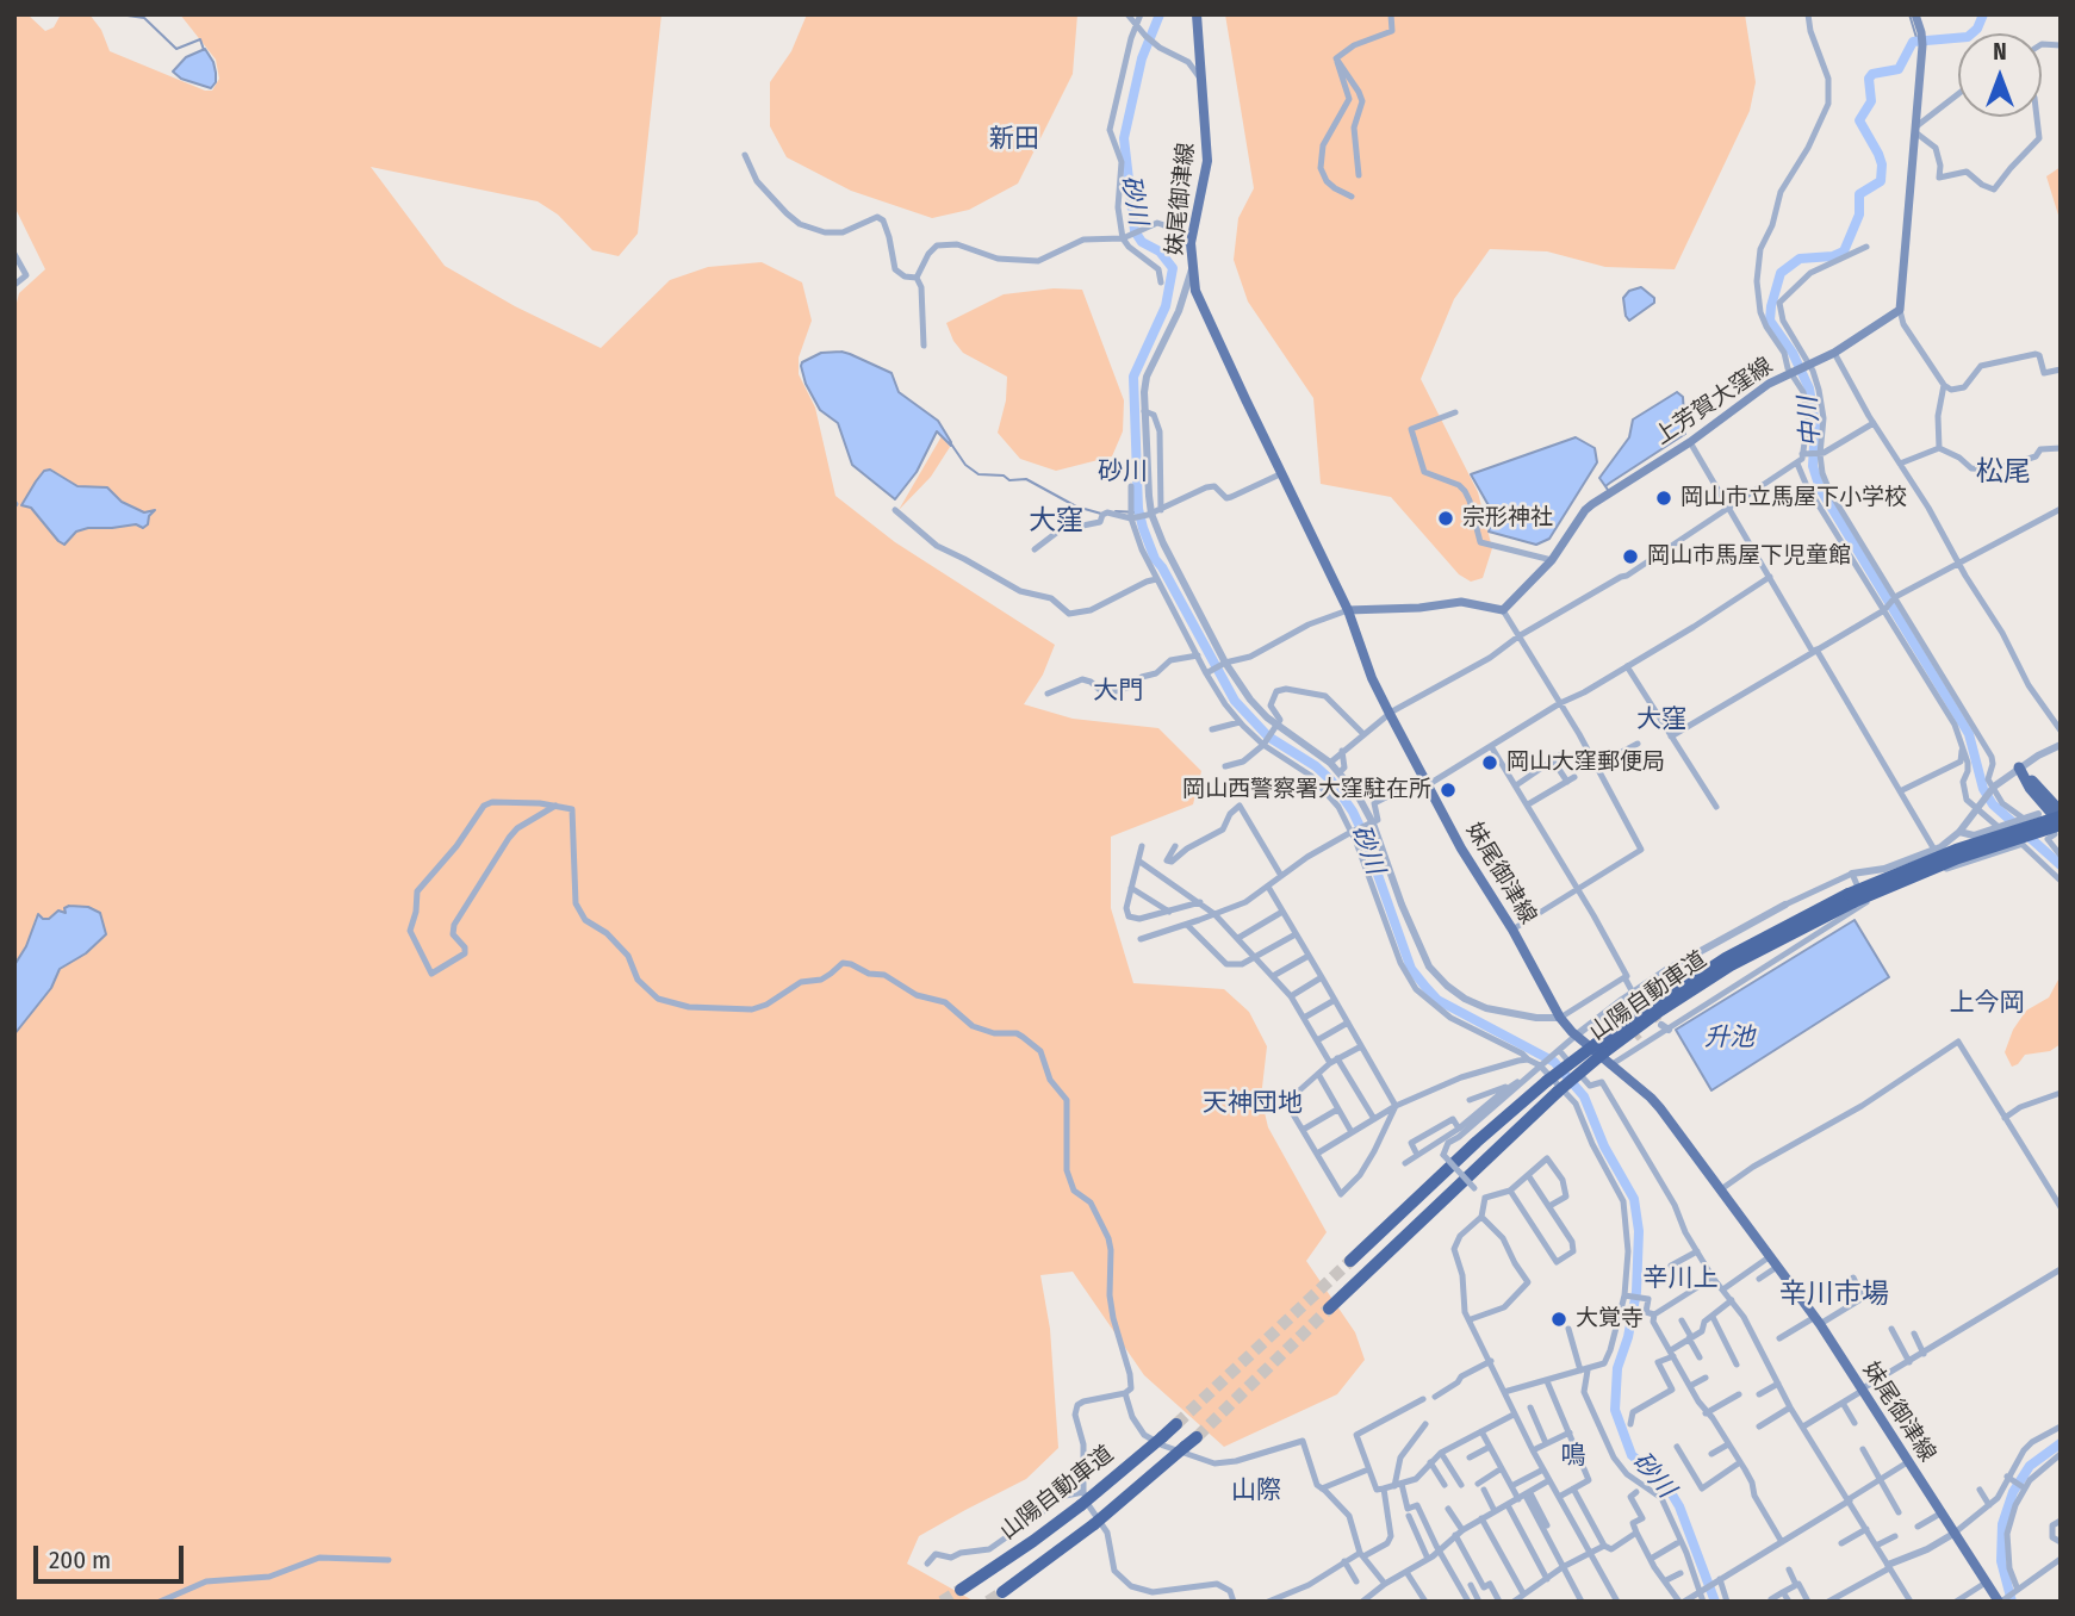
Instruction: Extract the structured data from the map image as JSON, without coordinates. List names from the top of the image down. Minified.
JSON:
{"streets":{"highway":["山陽自動車道"],"main road":["妹尾御津線","上芳賀大窪線"]},"districts":["新田","砂川","松尾","大窪","大門","大窪","上今岡","天神団地","辛川上","辛川市場","鳴","山際"],"water":["砂川","中川","升池"],"places":["岡山市立馬屋下小学校","宗形神社","岡山市馬屋下児童館","岡山大窪郵便局","岡山西警察署大窪駐在所","大覚寺"],"scale_bar":"200 m","north":"top"}
